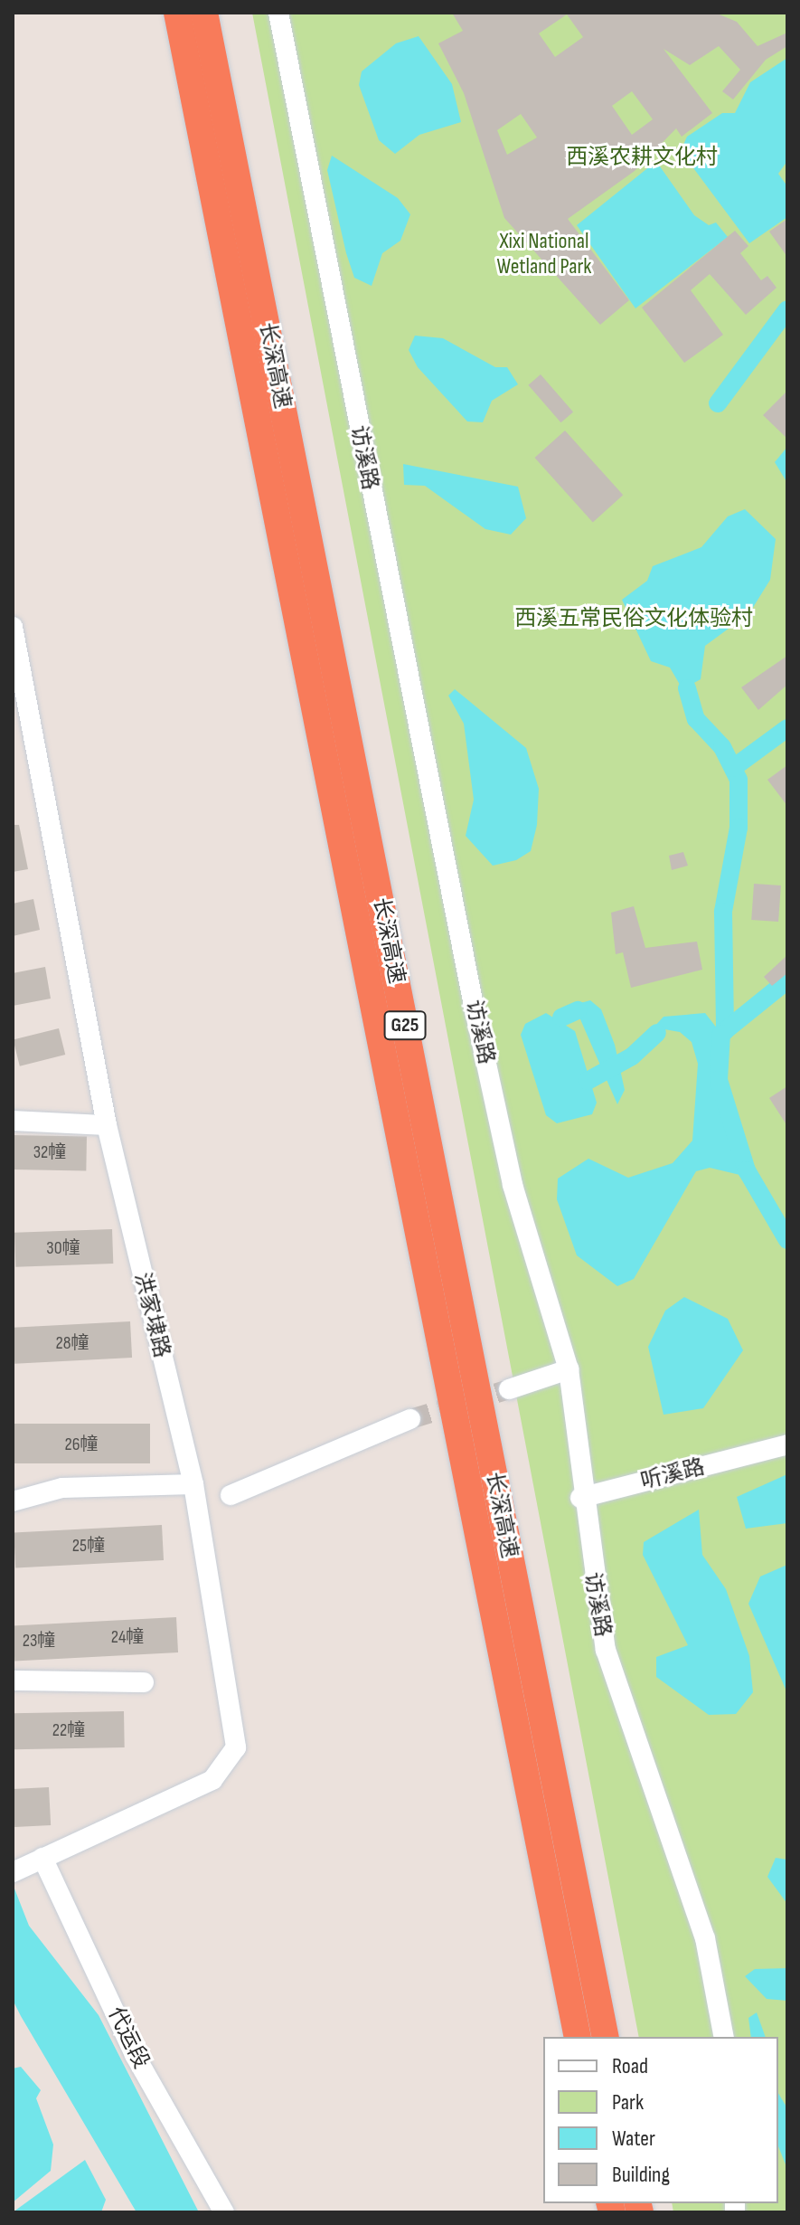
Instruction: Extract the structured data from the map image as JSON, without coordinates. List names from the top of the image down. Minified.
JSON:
{"streets":{"highway":["长深高速","G25"],"street":["访溪路","洪家埭路","听溪路","代运段"]},"crossings":[["访溪路","听溪路"],["洪家埭路","代运段"]],"parks":["西溪农耕文化村","Xixi National Wetland Park","西溪五常民俗文化体验村"],"house_numbers":["32幢","30幢","28幢","26幢","25幢","24幢","23幢","22幢"],"legend":["Road","Park","Water","Building"]}
